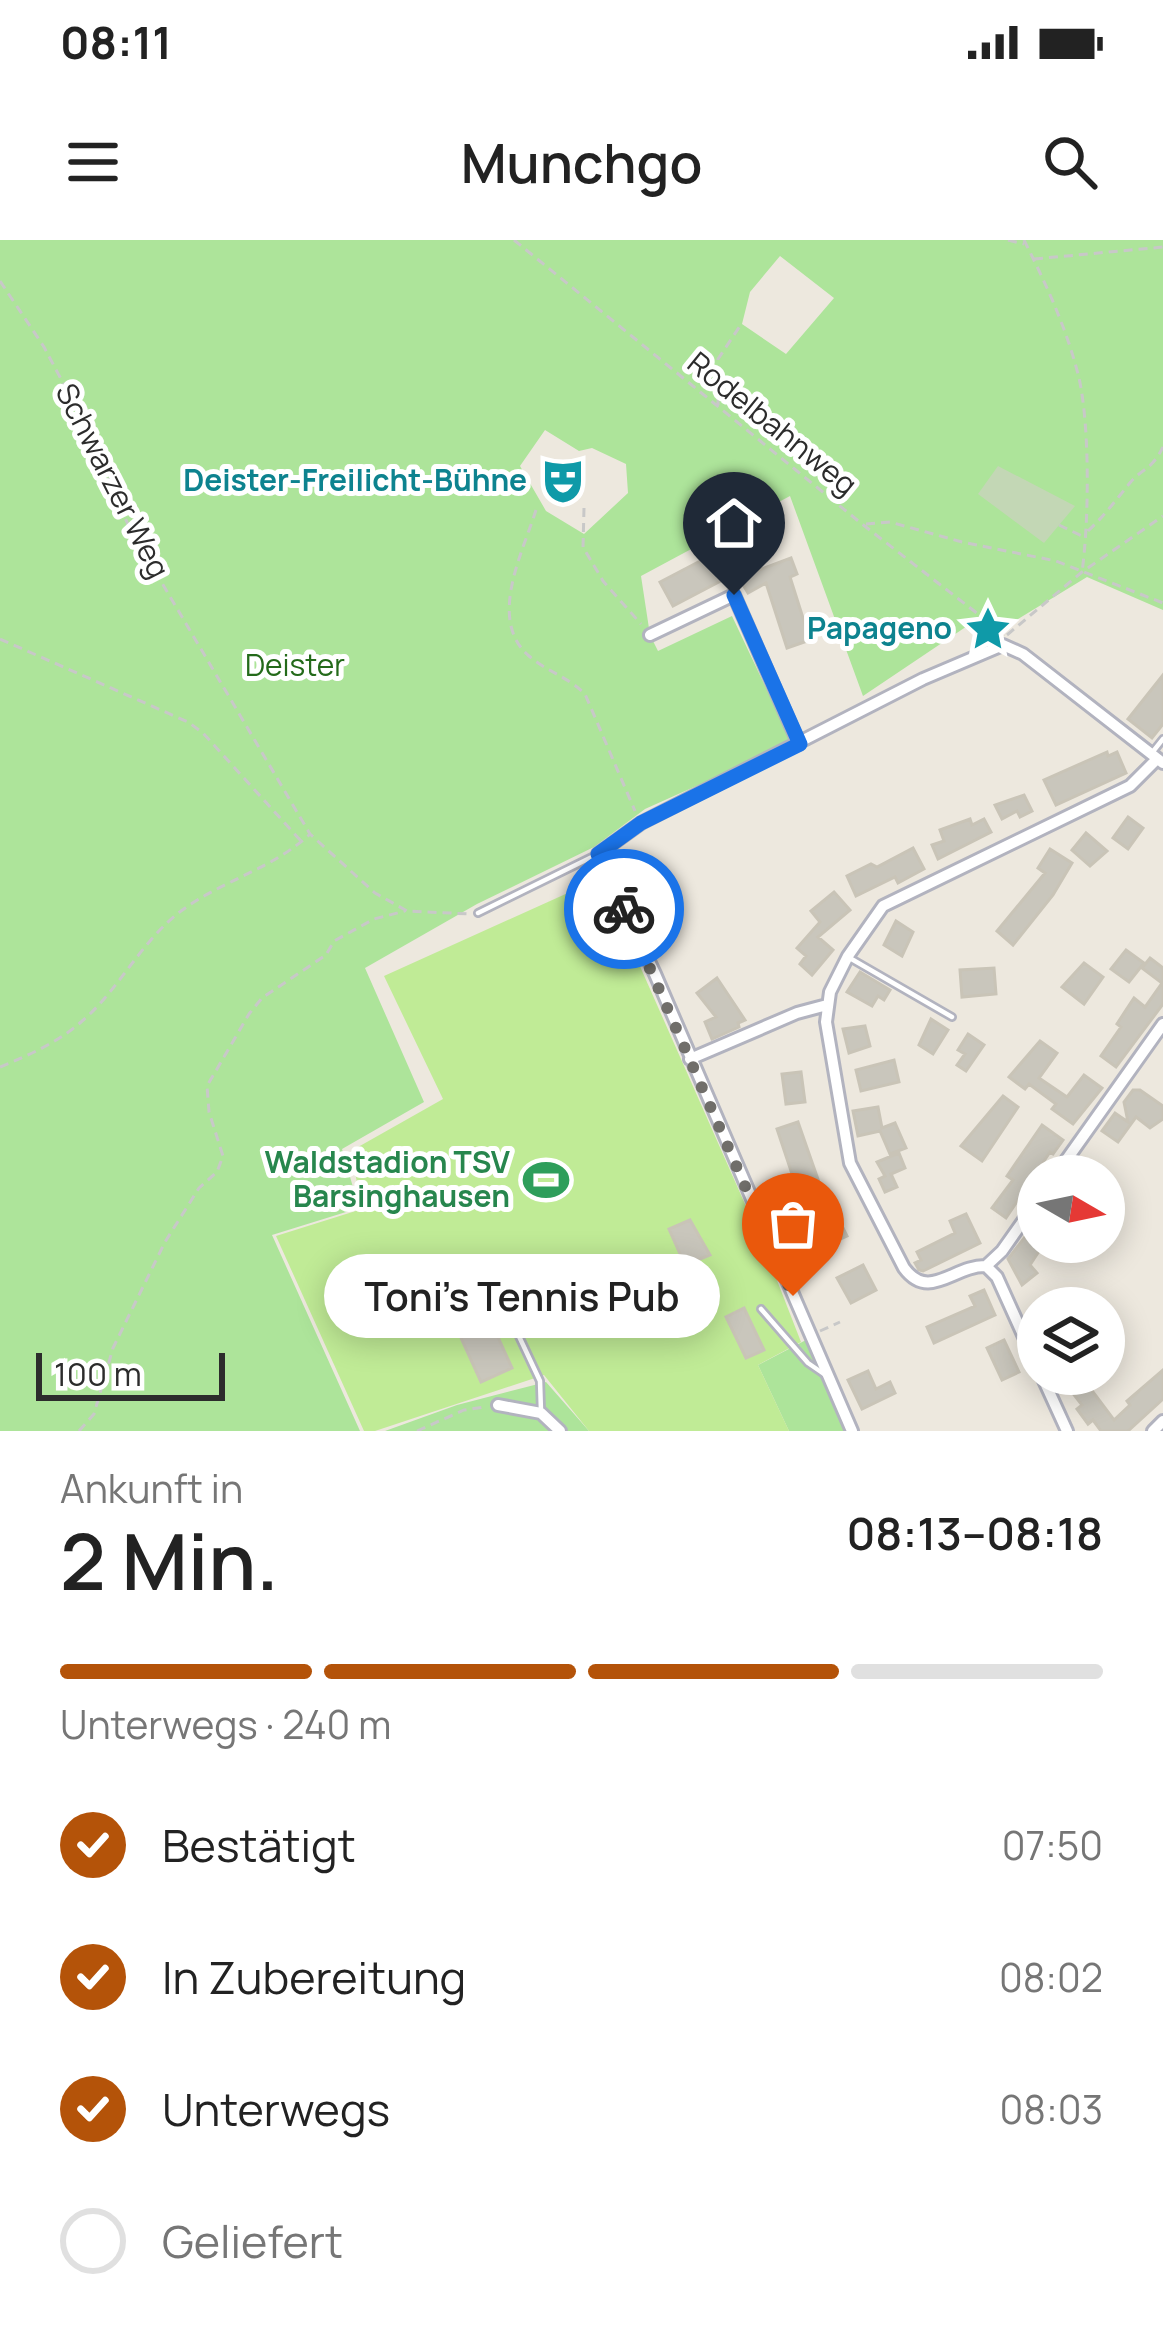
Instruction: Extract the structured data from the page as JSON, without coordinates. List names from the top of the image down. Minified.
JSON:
{"streets":{"path":["Rodelbahnweg","Schwarzer Weg"]},"parks":["Deister"],"places":{"theatre":["Deister-Freilicht-Bühne"],"place":["Papageno"],"sports":["Waldstadion TSV Barsinghausen"],"other":["Toni's Tennis Pub"]},"scale_bar":"100 m","north":"right","page":{"status":"08:11","header":"Munchgo","bubble":"Toni's Tennis Pub","scale":"100 m","heading":["2 Min.","Ankunft in","08:13–08:18"],"bar":"Unterwegs · 240 m","list":[["Bestätigt","07:50"],["In Zubereitung","08:02"],["Unterwegs","08:03"],"Geliefert"]}}
